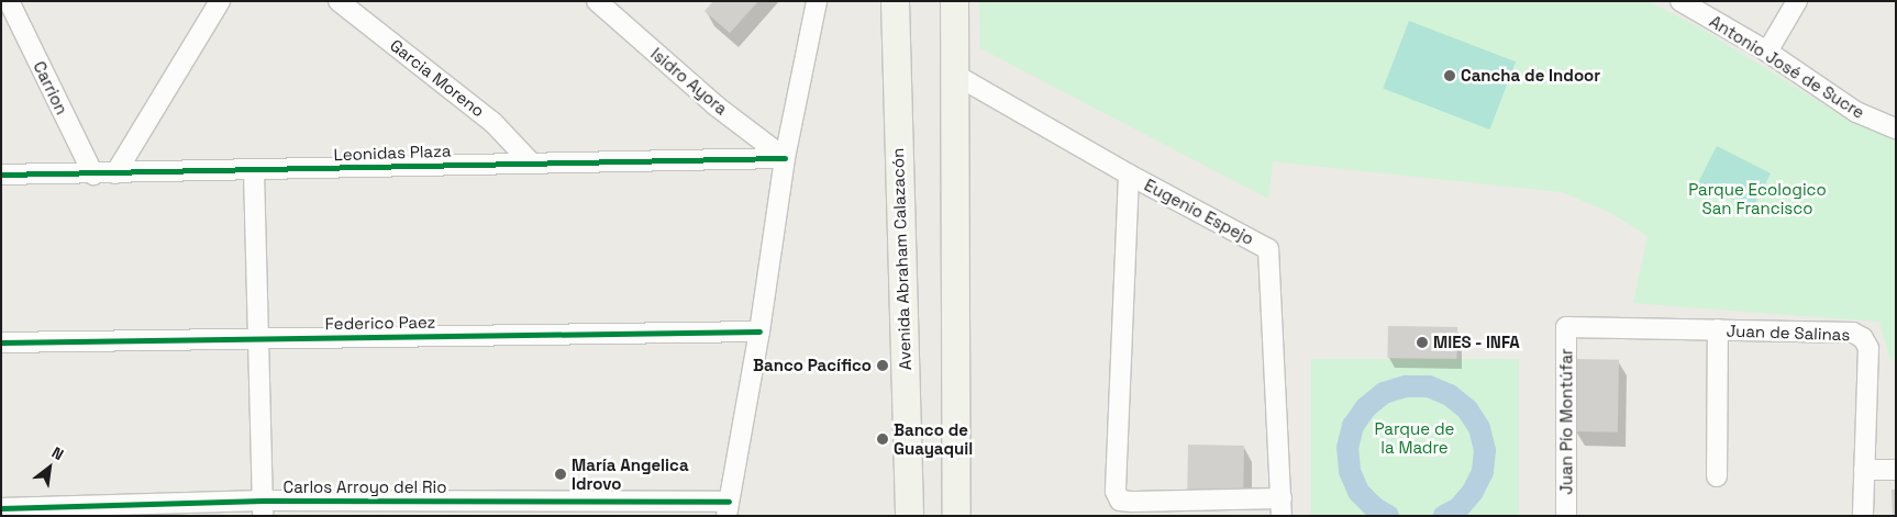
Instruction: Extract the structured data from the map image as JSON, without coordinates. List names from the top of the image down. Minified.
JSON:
{"streets":{"main road":["Avenida Abraham Calazacón"],"street":["Antonio José de Sucre","Garcia Moreno","Isidro Ayora","Carrion","Leonidas Plaza","Eugenio Espejo","Federico Paez","Juan de Salinas","Juan Pío Montúfar","Carlos Arroyo del Rio"]},"crossings":[["Garcia Moreno","Leonidas Plaza"],["Isidro Ayora","Leonidas Plaza"],["Carrion","Leonidas Plaza"],["Juan de Salinas","Juan Pío Montúfar"]],"parks":["Parque Ecologico San Francisco","Parque de la Madre"],"places":["Cancha de Indoor","MIES - INFA","Banco Pacífico","Banco de Guayaquil","María Angelica Idrovo"],"north":"top right"}
